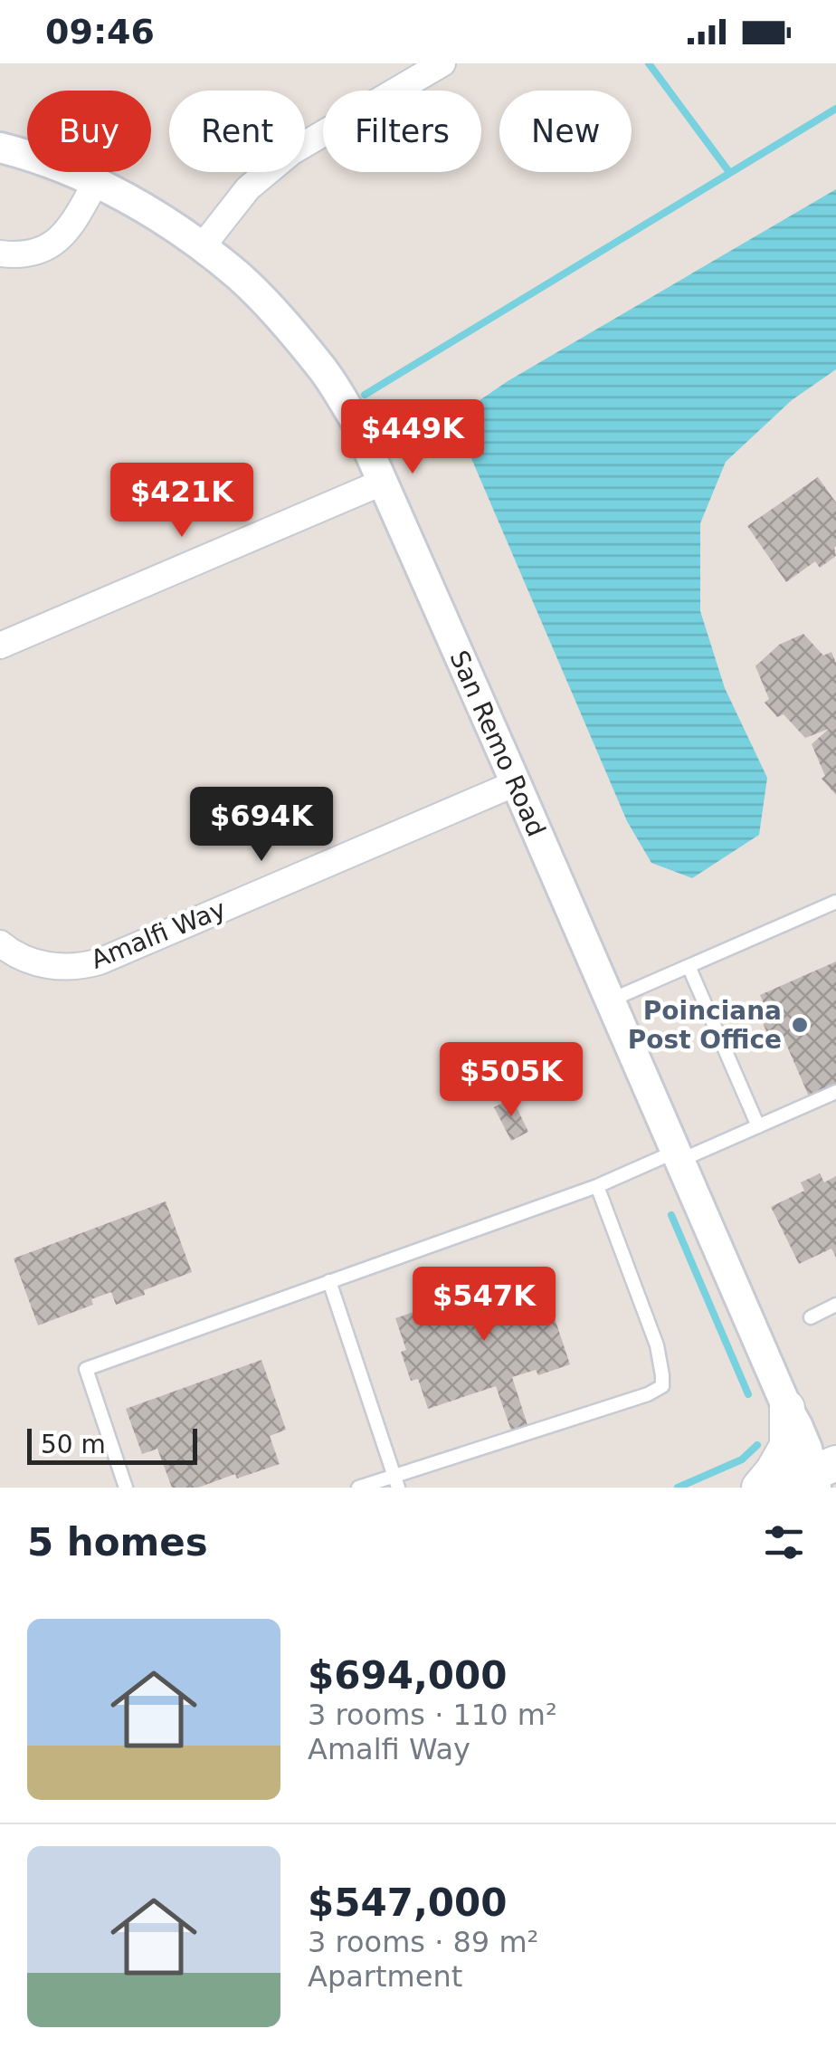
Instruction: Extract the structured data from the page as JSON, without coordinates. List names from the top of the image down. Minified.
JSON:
{"streets":{"street":["San Remo Road","Amalfi Way"]},"crossings":[["San Remo Road","Amalfi Way"]],"places":["Poinciana Post Office"],"scale_bar":"50 m","page":{"status":"09:46","chip":["Buy","Rent","Filters","New"],"price":["$449K","$421K","$694K","$505K","$547K"],"scale":"50 m","heading":"5 homes","list":[{"name":"$694,000","note":"3 rooms · 110 m² · Amalfi Way"},{"name":"$547,000","note":"3 rooms · 89 m² · Apartment"}]}}
